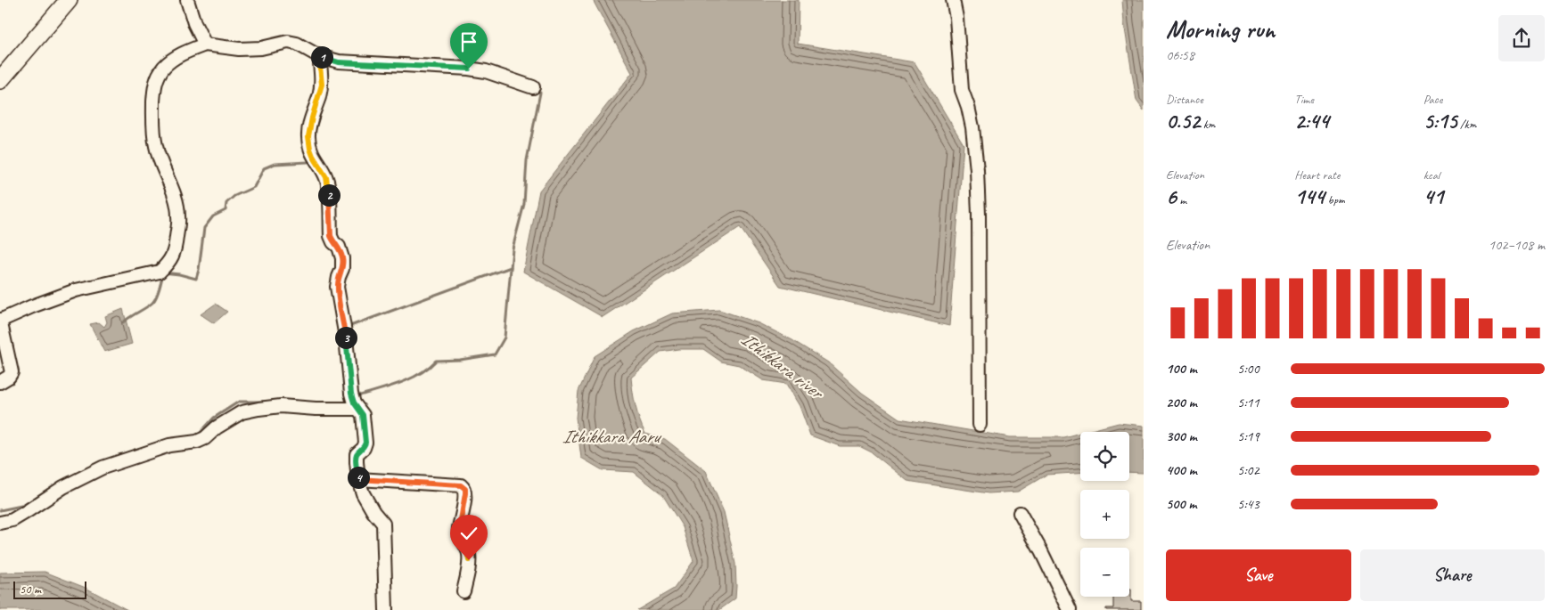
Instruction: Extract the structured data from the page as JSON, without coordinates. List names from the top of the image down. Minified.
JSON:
{"water":["Ithikkara river","Ithikkara Aaru"],"scale_bar":"50 m","page":{"heading":["Morning run","06:58"],"pins":["1","2","3","4"],"stats":[["Distance","0.52 km"],["Time","2:44"],["Pace","5:15 /km"],["Elevation","6 m"],["Heart rate","144 bpm"],["kcal","41"]],"chart":["Elevation","102–108 m"],"list":[{"name":"100 m","note":"5:00"},{"name":"200 m","note":"5:11"},{"name":"300 m","note":"5:19"},{"name":"400 m","note":"5:02"},{"name":"500 m","note":"5:43"}],"map_buttons":["+","−"],"buttons":["Save","Share"],"scale":"50 m"}}
